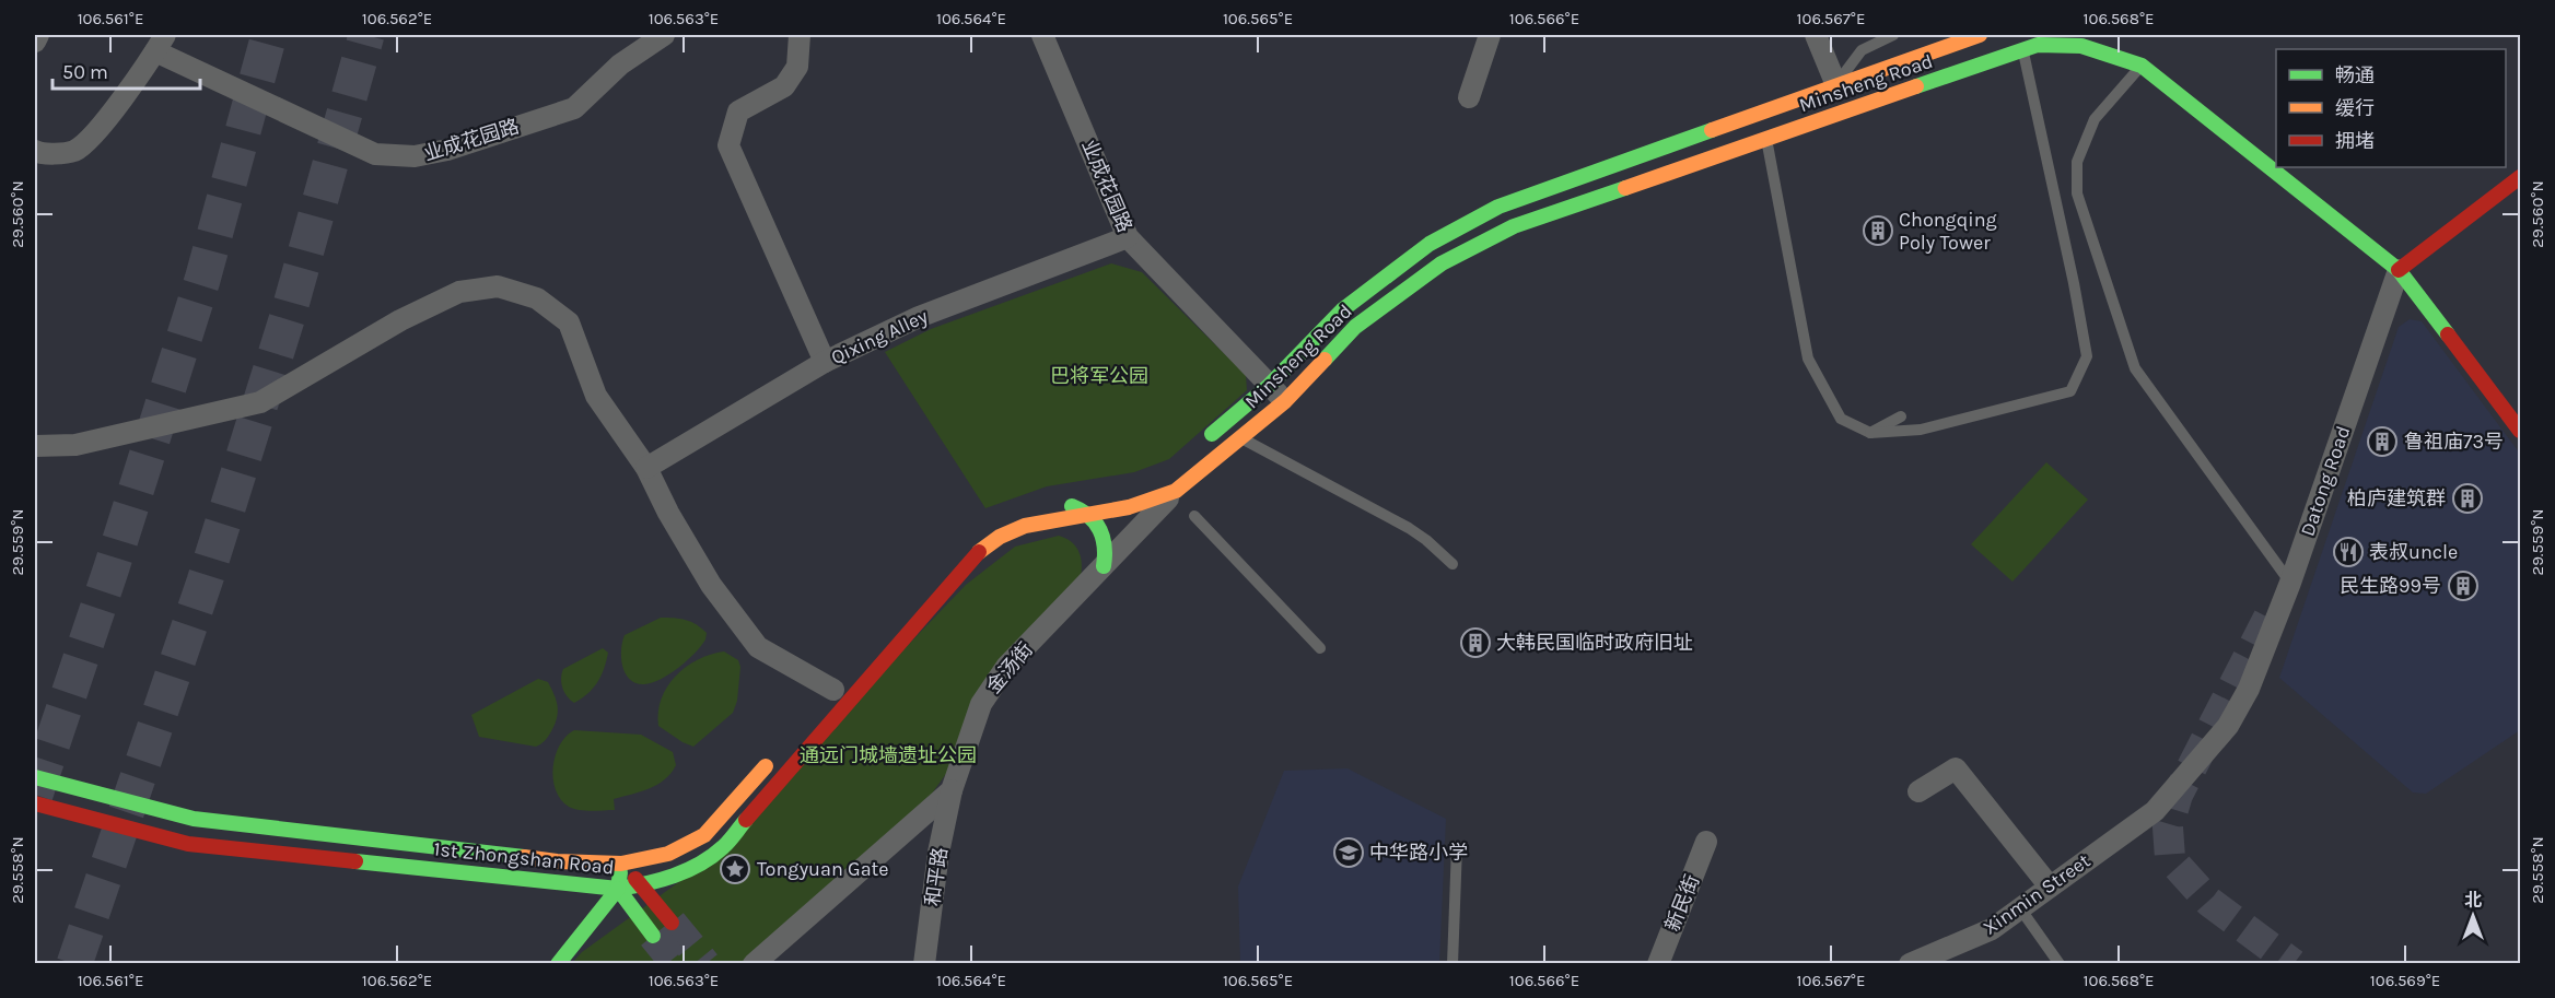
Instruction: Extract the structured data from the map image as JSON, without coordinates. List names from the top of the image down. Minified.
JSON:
{"streets":{"main road":["Minsheng Road","1st Zhongshan Road"],"street":["业成花园路","Qixing Alley","Datong Road","金汤街","和平路","Xinmin Street","新民街"]},"crossings":[["Minsheng Road","业成花园路"],["Minsheng Road","Datong Road"],["Minsheng Road","金汤街"],["Minsheng Road","1st Zhongshan Road"],["业成花园路","Qixing Alley"],["Datong Road","Xinmin Street"],["金汤街","1st Zhongshan Road"],["金汤街","和平路"]],"parks":["巴将军公园","通远门城墙遗址公园"],"places":{"building":["Chongqing Poly Tower","鲁祖庙73号","柏庐建筑群","民生路99号","大韩民国临时政府旧址"],"restaurant":["表叔uncle"],"school or university":["中华路小学"],"place":["Tongyuan Gate"]},"legend":["畅通","缓行","拥堵"],"scale_bar":"50 m","north":"top","coordinates":["106.561°E","106.562°E","106.563°E","106.564°E","106.565°E","106.566°E","106.567°E","106.568°E","29.560°N","29.559°N","29.558°N","106.569°E"]}
